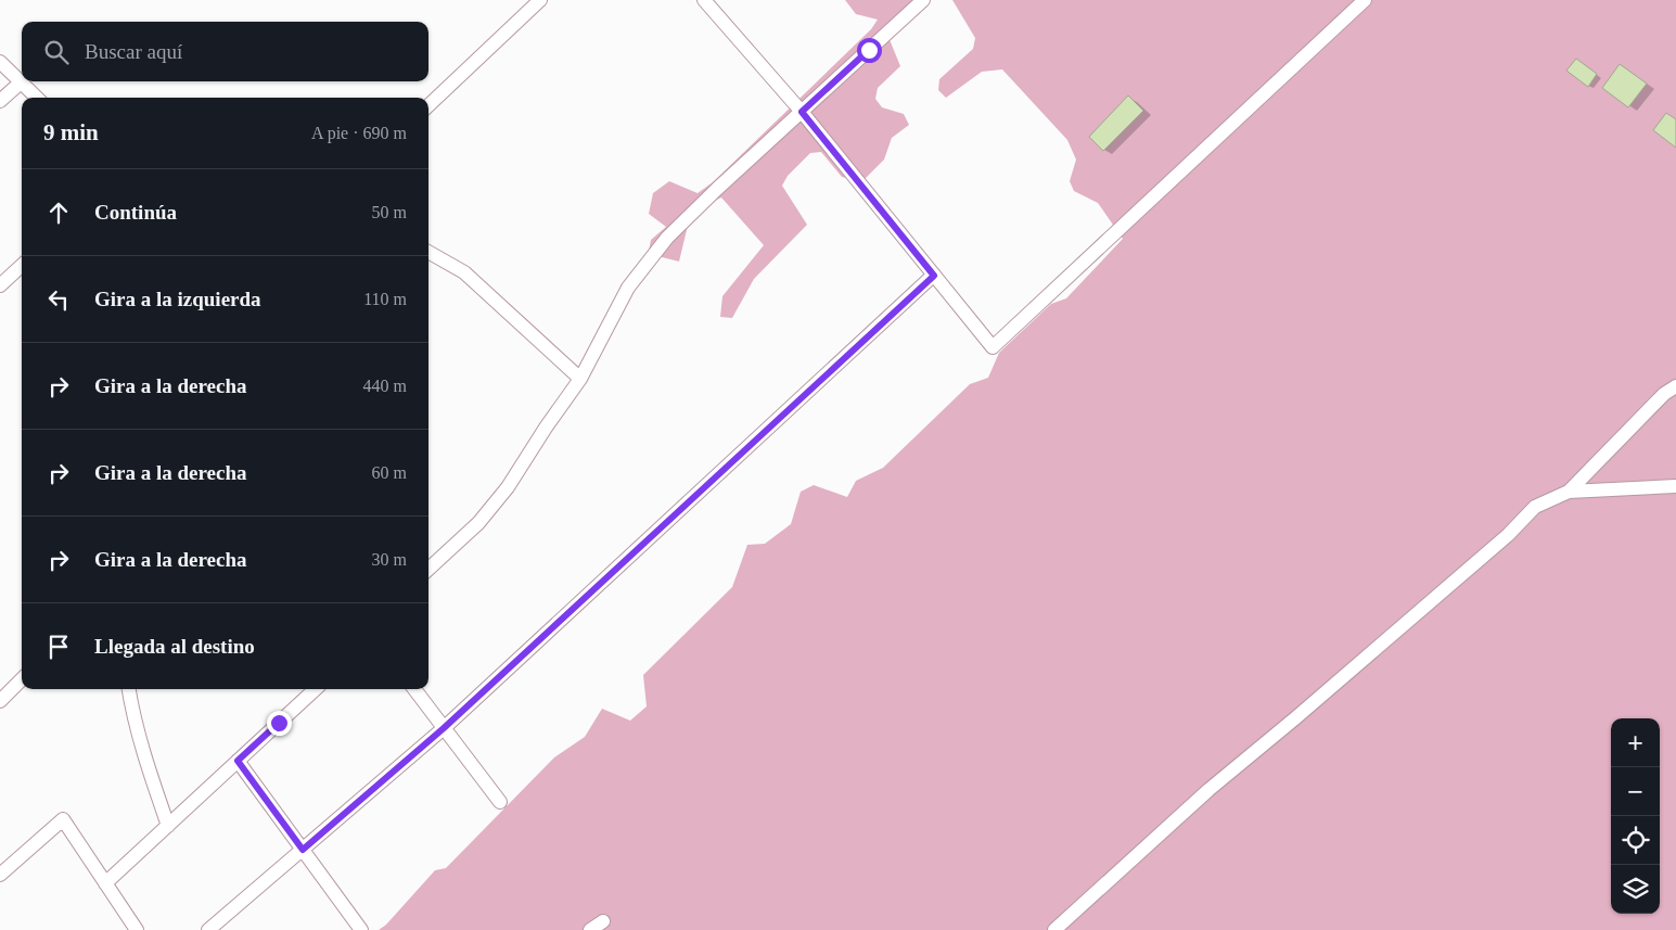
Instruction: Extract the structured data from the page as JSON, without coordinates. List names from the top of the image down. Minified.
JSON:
{"page":{"search":"Buscar aquí","heading":["9 min","A pie · 690 m"],"list":[["Continúa","50 m"],["Gira a la izquierda","110 m"],["Gira a la derecha","440 m"],["Gira a la derecha","60 m"],["Gira a la derecha","30 m"],"Llegada al destino"],"map_buttons":["+","−"]}}
